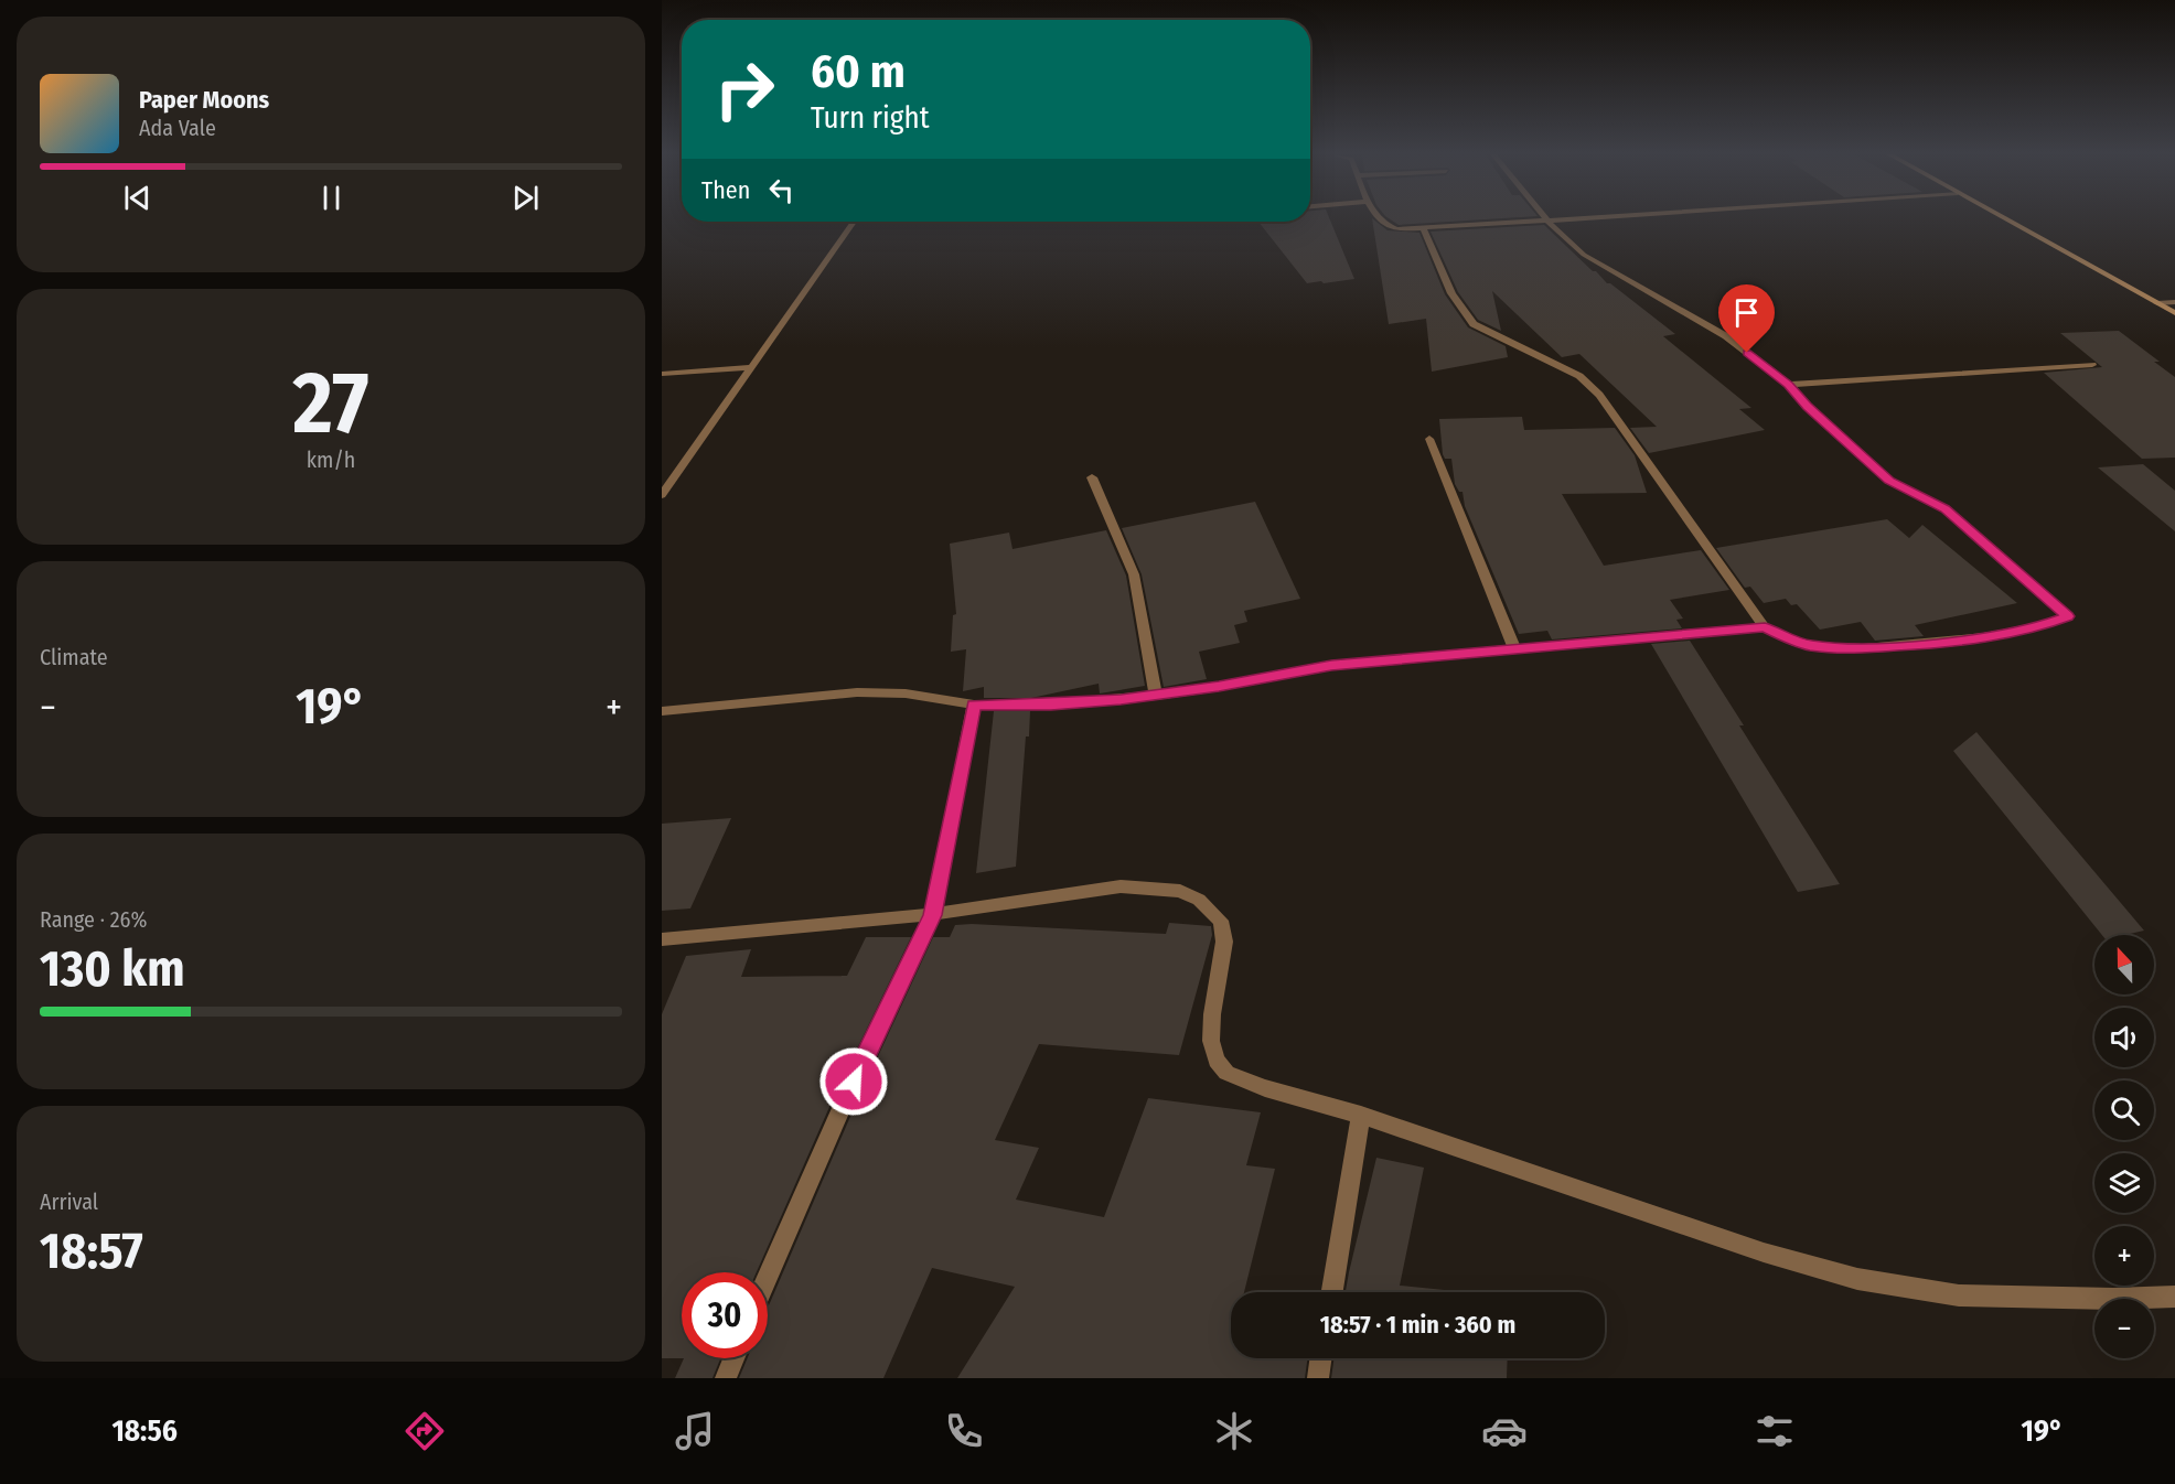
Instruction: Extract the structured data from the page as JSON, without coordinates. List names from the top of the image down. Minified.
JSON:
{"north":"top","page":{"turn":["60 m","Turn right"],"song":["Paper Moons","Ada Vale"],"then":"Then","tile":[["27","km/h"],"Climate",["Range · 26%","130 km"],["Arrival","18:57"]],"heat":["−","19°","+"],"map_buttons":["+","−"],"limit":"30","trip":"18:57 · 1 min · 360 m","tabs":["18:56","19°"]}}
